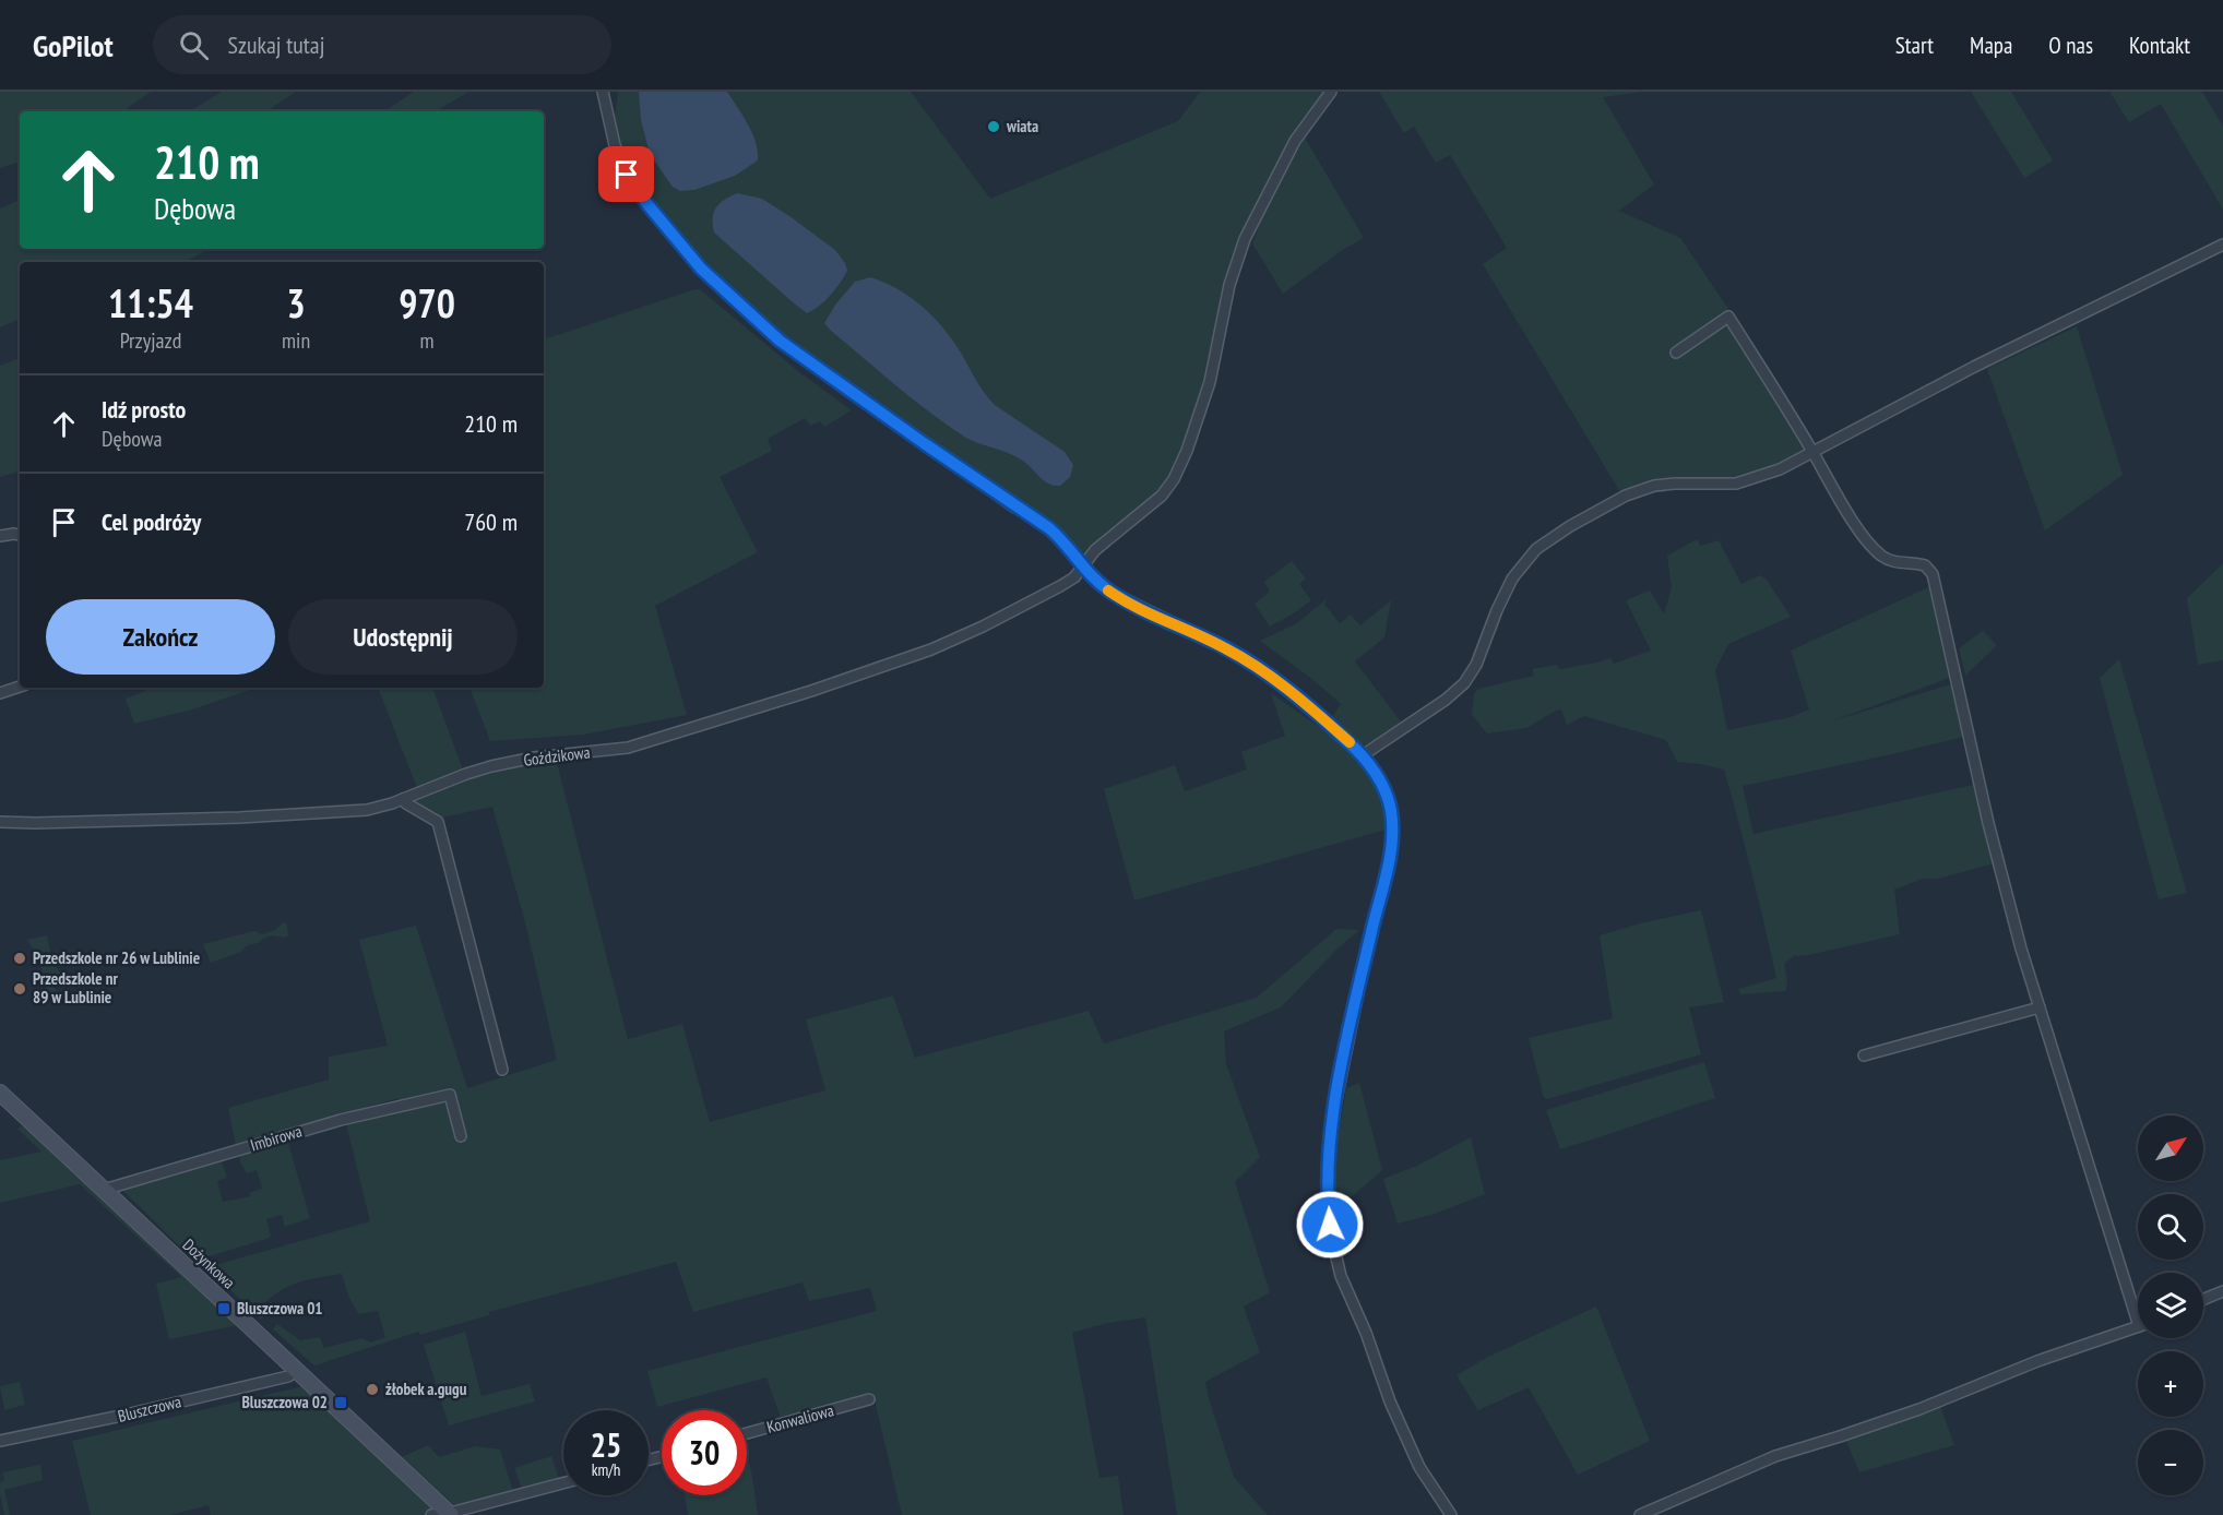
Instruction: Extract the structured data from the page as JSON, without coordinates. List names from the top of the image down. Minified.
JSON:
{"streets":{"street":["Goździkowa","Imbirowa","Dożynkowa","Bluszczowa","Konwaliowa"]},"crossings":[["Imbirowa","Dożynkowa"],["Dożynkowa","Bluszczowa"]],"places":{"other":["wiata","Przedszkole nr 26 w Lublinie","Przedszkole nr 89 w Lublinie","żłobek a.gugu"],"transit":["Bluszczowa 01","Bluszczowa 02"]},"north":"top right","page":{"header":"GoPilot","search":"Szukaj tutaj","nav":["Start","Mapa","O nas","Kontakt"],"turn":["210 m","Dębowa"],"eta":["11:54","Przyjazd","3","min","970","m"],"list":[{"name":"Idź prosto","note":"Dębowa","value":"210 m"},{"name":"Cel podróży","value":"760 m"}],"buttons":["Zakończ","Udostępnij"],"map_buttons":["+","−"],"speed":"25 km/h","limit":"30"}}
